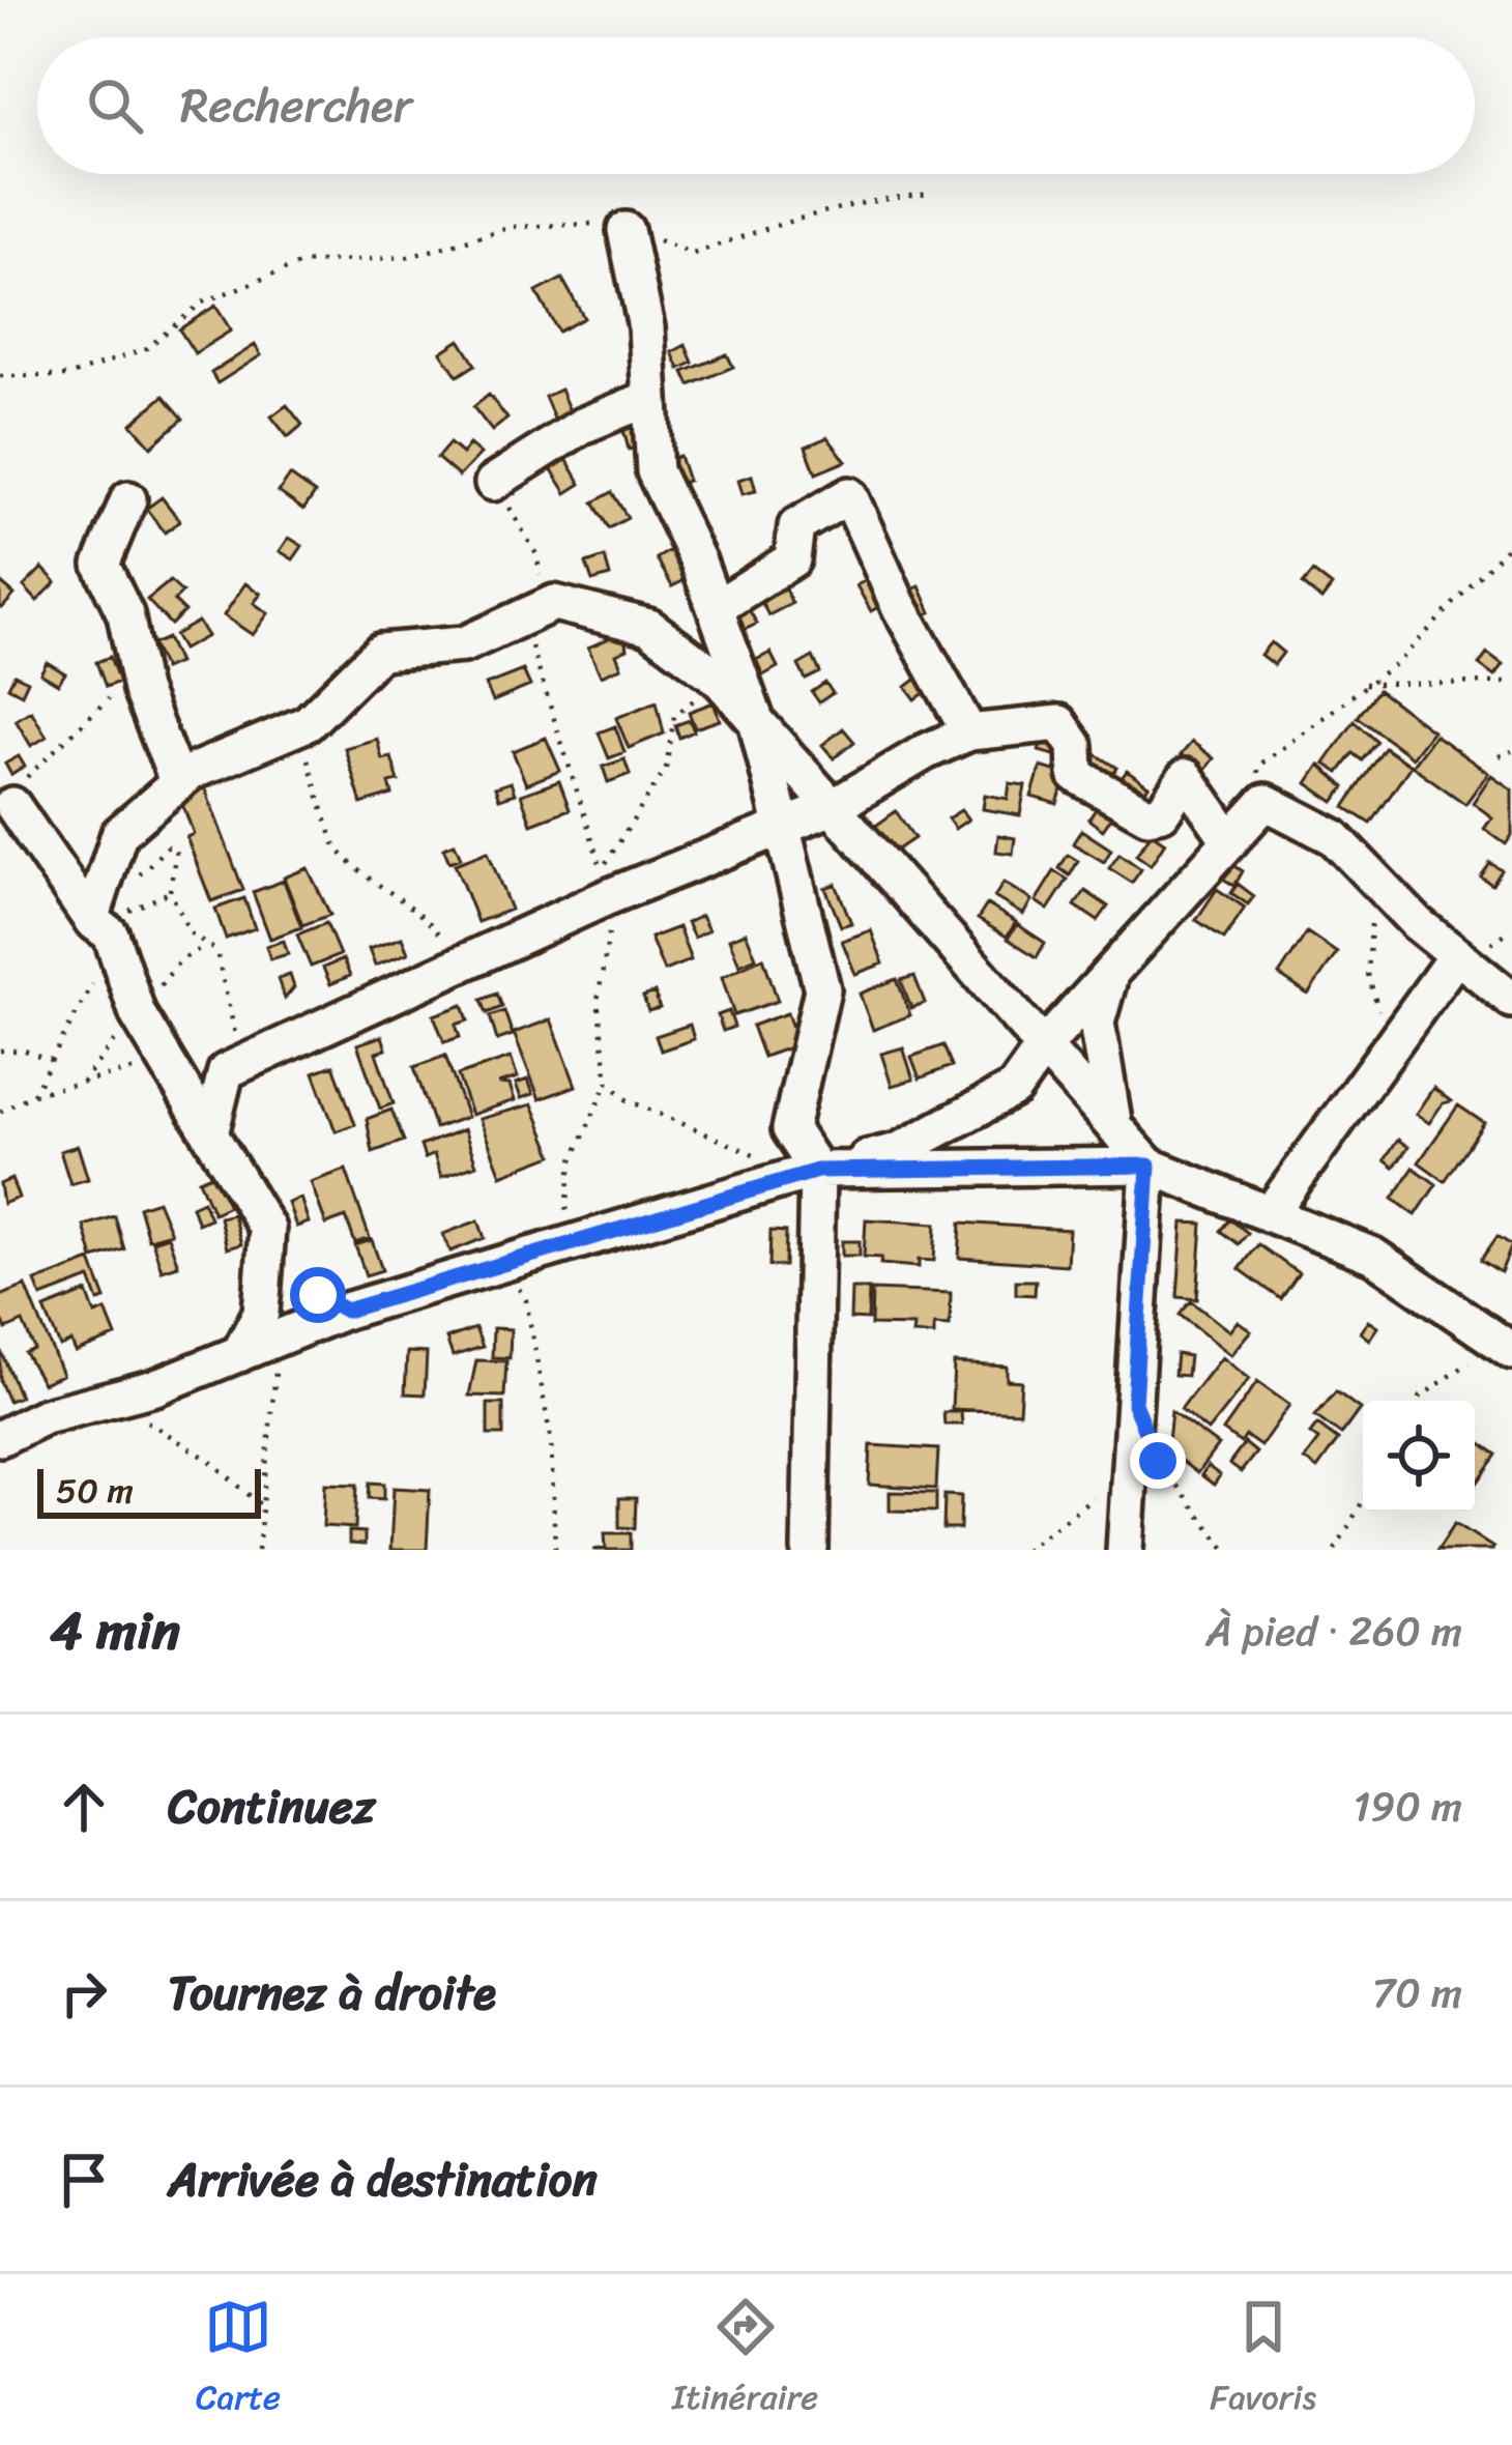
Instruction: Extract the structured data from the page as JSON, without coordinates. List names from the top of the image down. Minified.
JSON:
{"scale_bar":"50 m","page":{"search":"Rechercher","scale":"50 m","heading":["4 min","À pied · 260 m"],"list":[["Continuez","190 m"],["Tournez à droite","70 m"],"Arrivée à destination"],"nav":["Carte","Itinéraire","Favoris"]}}
